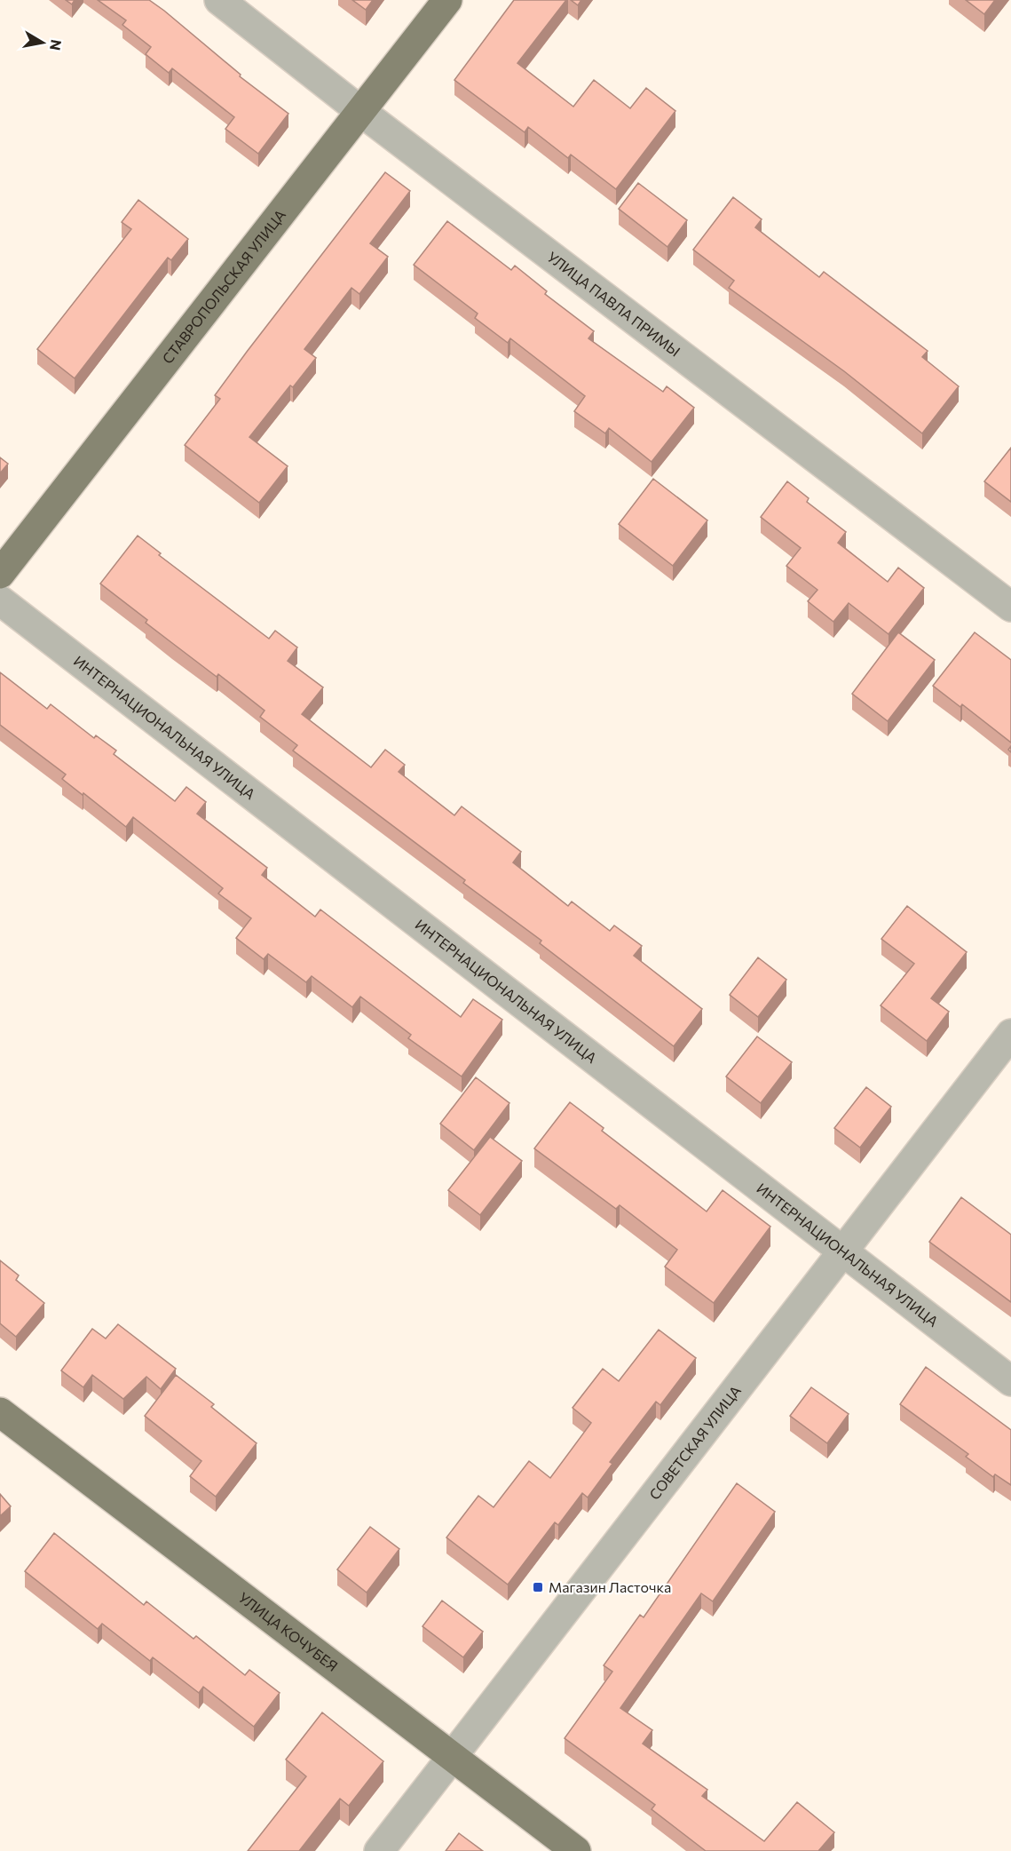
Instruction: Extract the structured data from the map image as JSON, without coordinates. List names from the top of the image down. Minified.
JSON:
{"streets":{"main road":["СТАВРОПОЛЬСКАЯ УЛИЦА","УЛИЦА КОЧУБЕЯ"],"street":["УЛИЦА ПАВЛА ПРИМЫ","ИНТЕРНАЦИОНАЛЬНАЯ УЛИЦА","СОВЕТСКАЯ УЛИЦА"]},"crossings":[["СТАВРОПОЛЬСКАЯ УЛИЦА","УЛИЦА ПАВЛА ПРИМЫ"],["ИНТЕРНАЦИОНАЛЬНАЯ УЛИЦА","СОВЕТСКАЯ УЛИЦА"],["СОВЕТСКАЯ УЛИЦА","УЛИЦА КОЧУБЕЯ"]],"places":{"transit":["Магазин Ласточка"]},"north":"right"}
